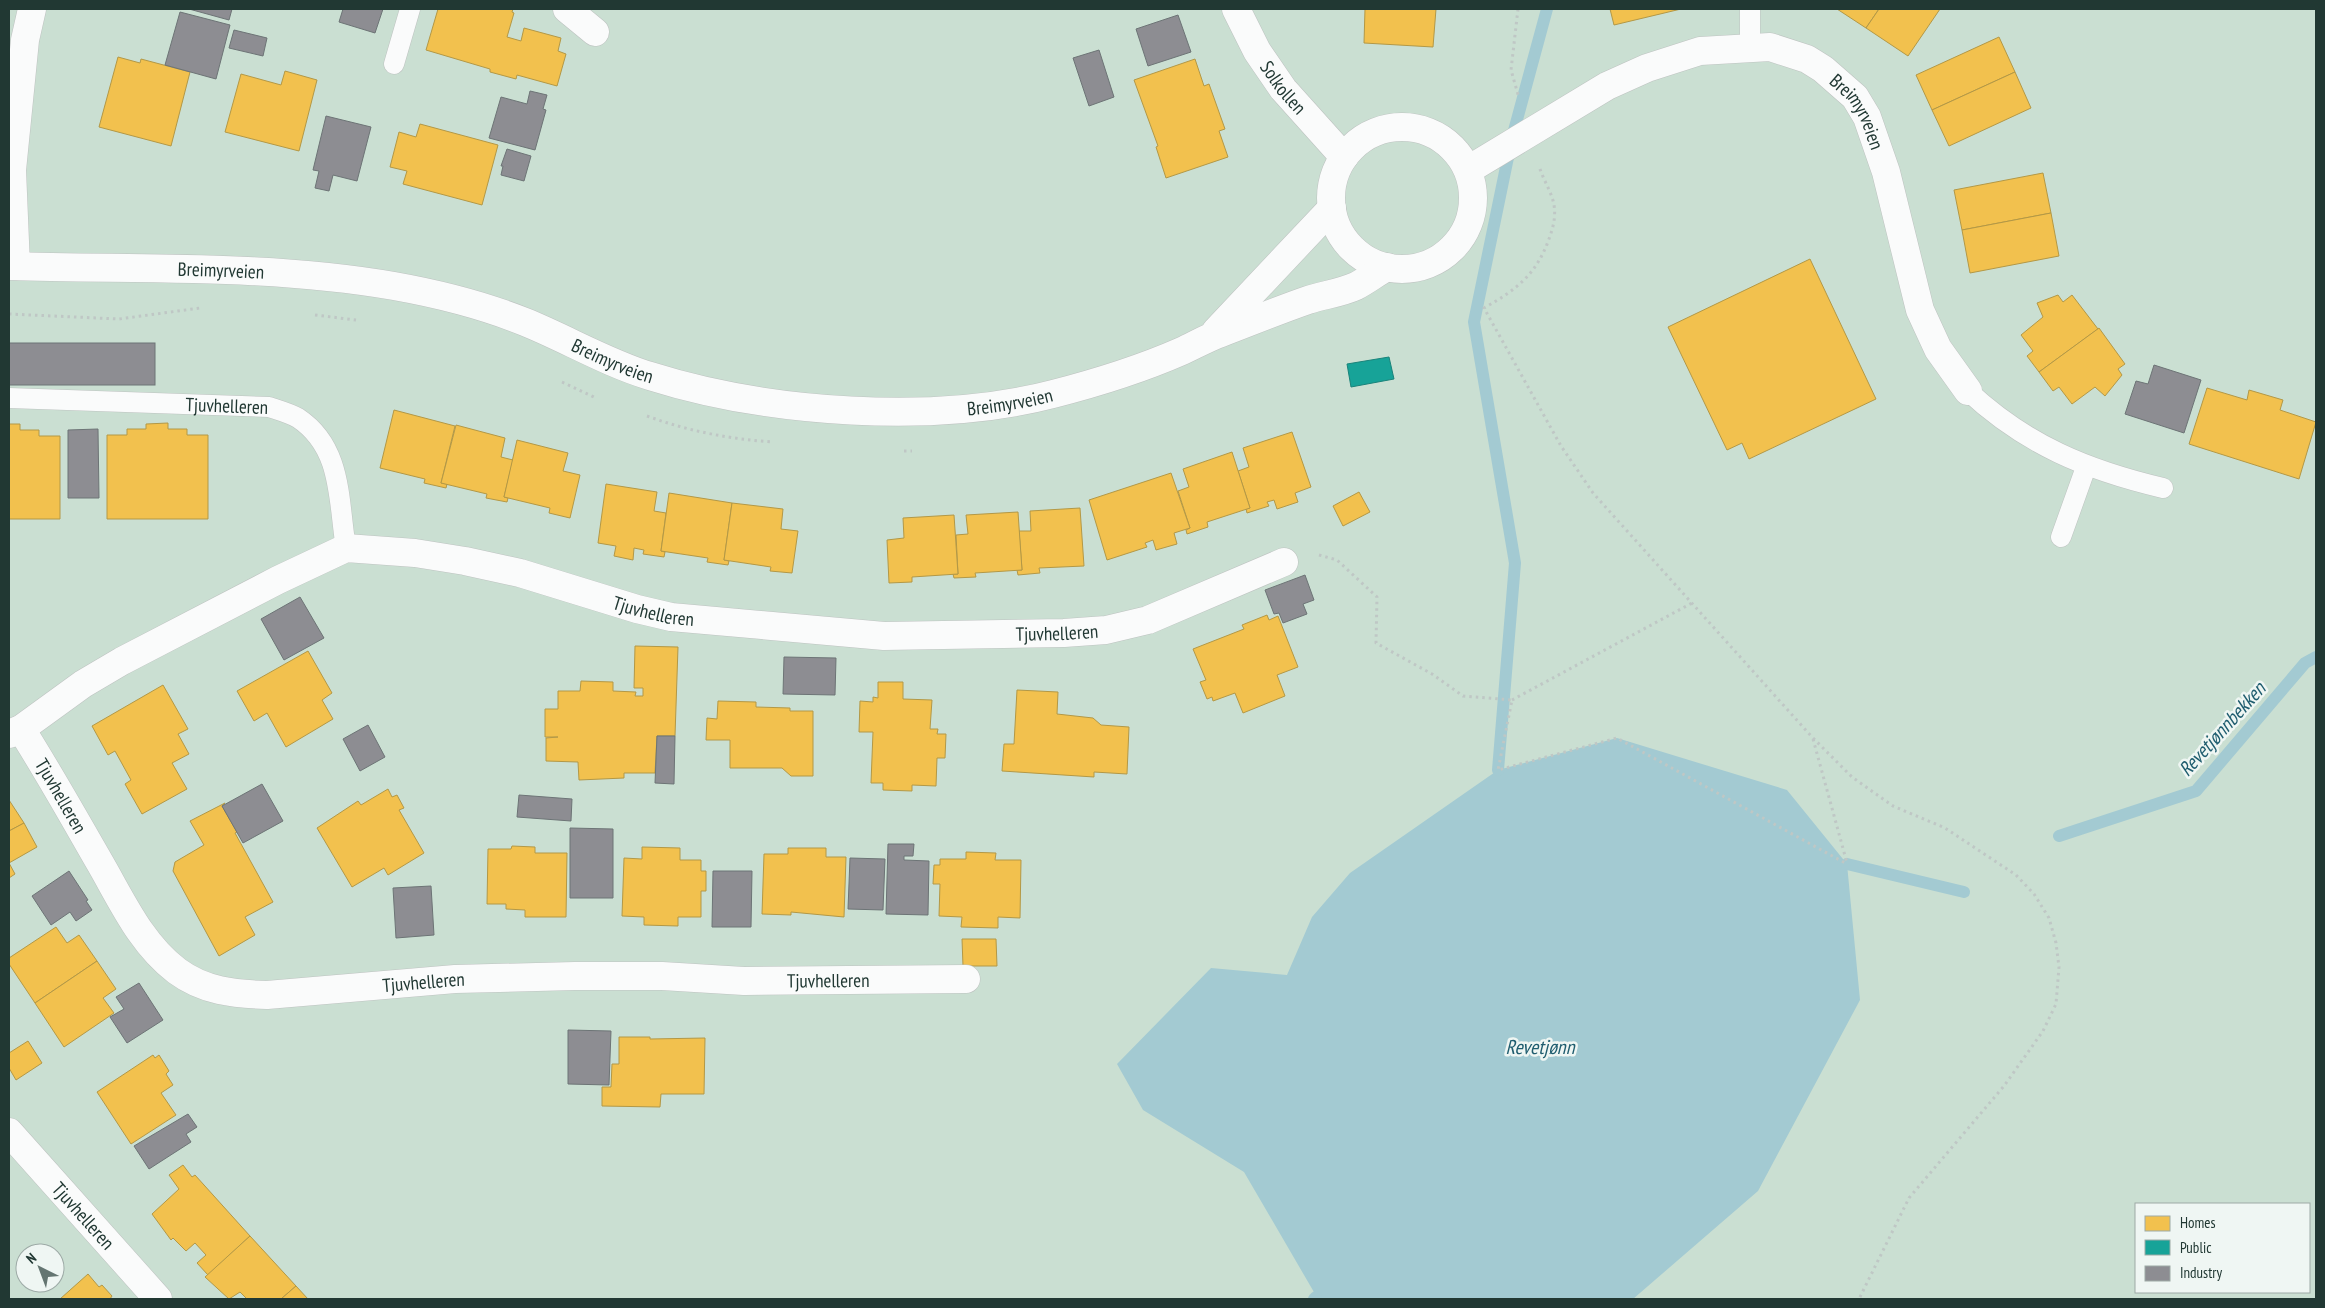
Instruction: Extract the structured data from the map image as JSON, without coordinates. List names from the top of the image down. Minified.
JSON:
{"streets":{"street":["Solkollen","Breimyrveien","Tjuvhelleren"]},"crossings":[["Solkollen","Breimyrveien"]],"water":["Revetjønnbekken","Revetjønn"],"legend":["Homes","Public","Industry"],"north":"top left"}
